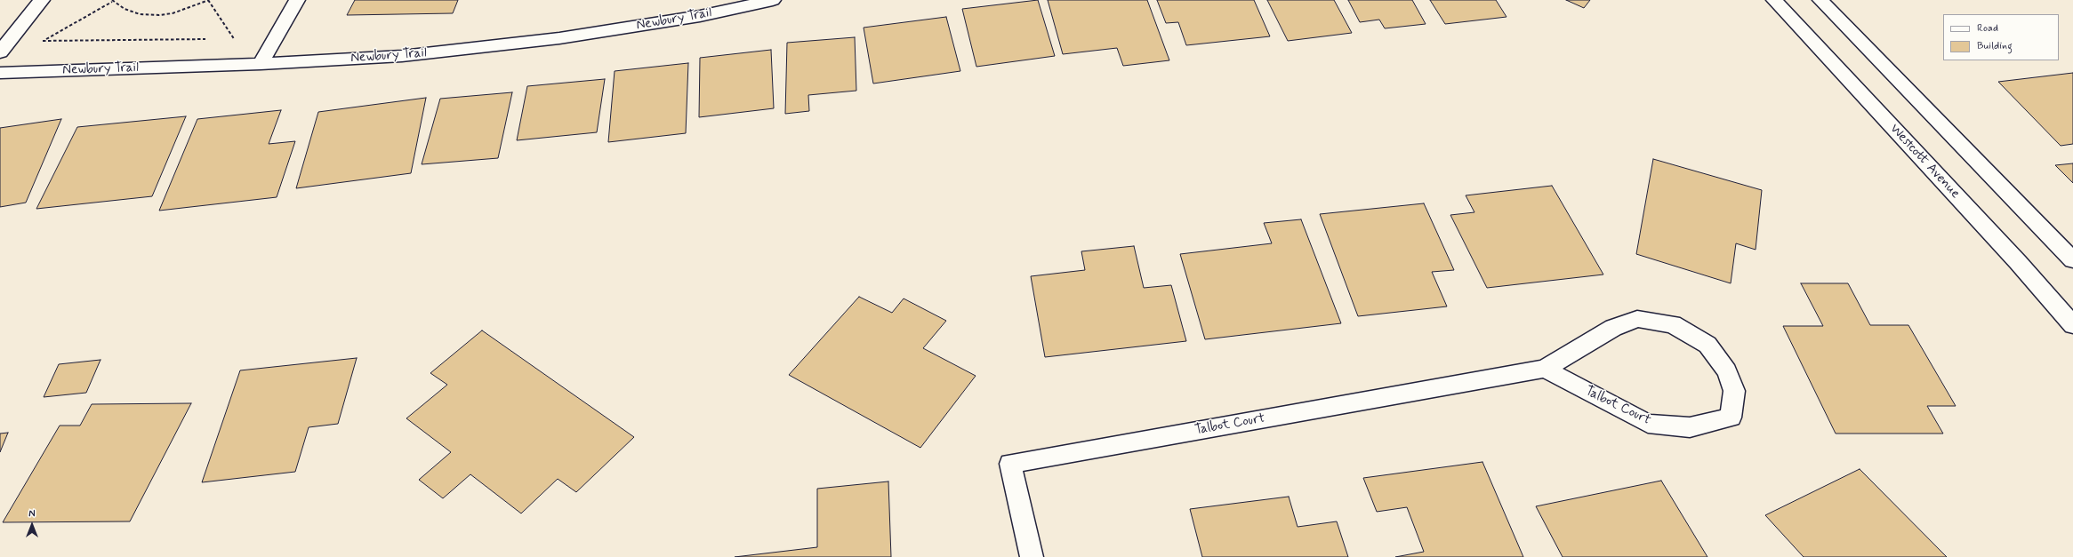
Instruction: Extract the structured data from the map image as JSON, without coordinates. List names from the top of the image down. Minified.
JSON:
{"streets":{"street":["Newbury Trail","Westcott Avenue","Talbot Court"]},"legend":["Road","Building"],"north":"top"}
